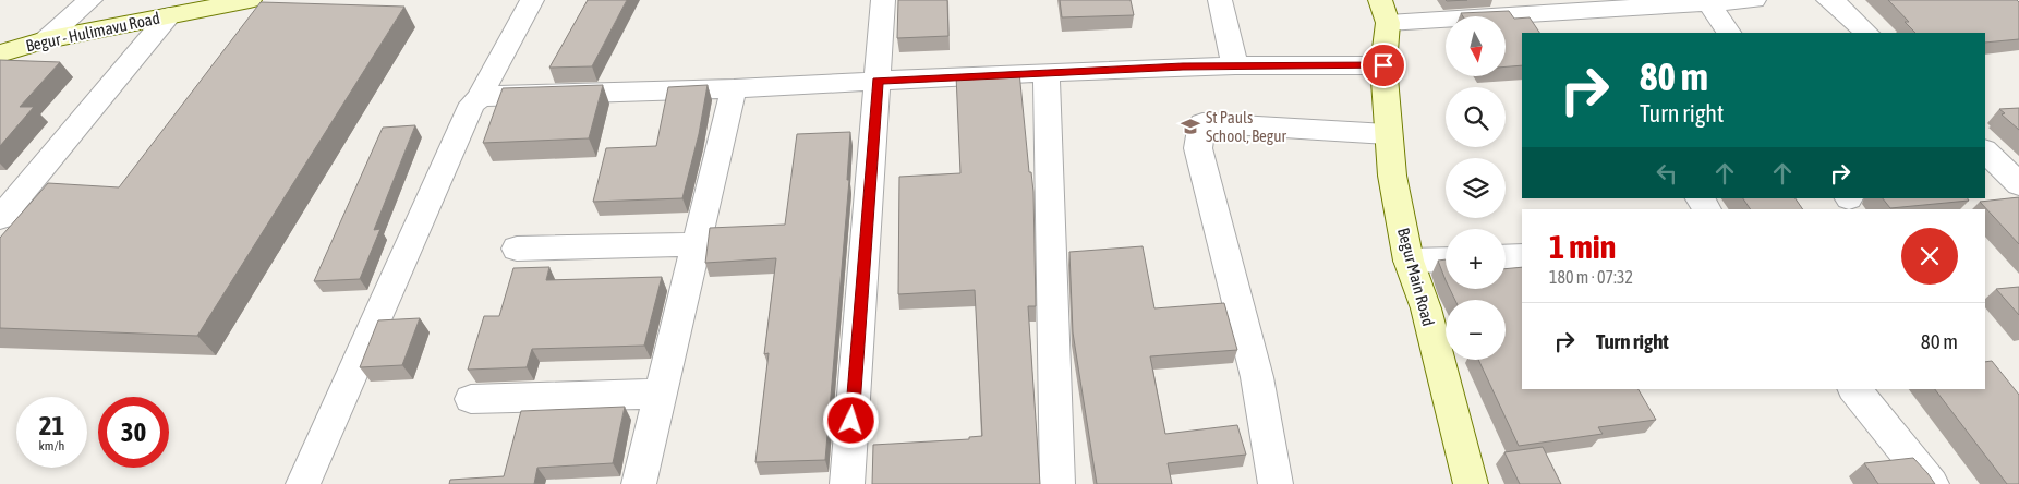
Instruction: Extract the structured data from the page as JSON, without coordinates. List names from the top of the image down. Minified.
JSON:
{"streets":{"street":["Begur - Hulimavu Road","Begur Main Road"]},"places":{"school or university":["St Pauls School, Begur"]},"north":"bottom","page":{"map_buttons":["+","−"],"turn":["80 m","Turn right"],"heading":["1 min","180 m · 07:32"],"list":[{"name":"Turn right","value":"80 m"}],"speed":"21 km/h","limit":"30"}}
